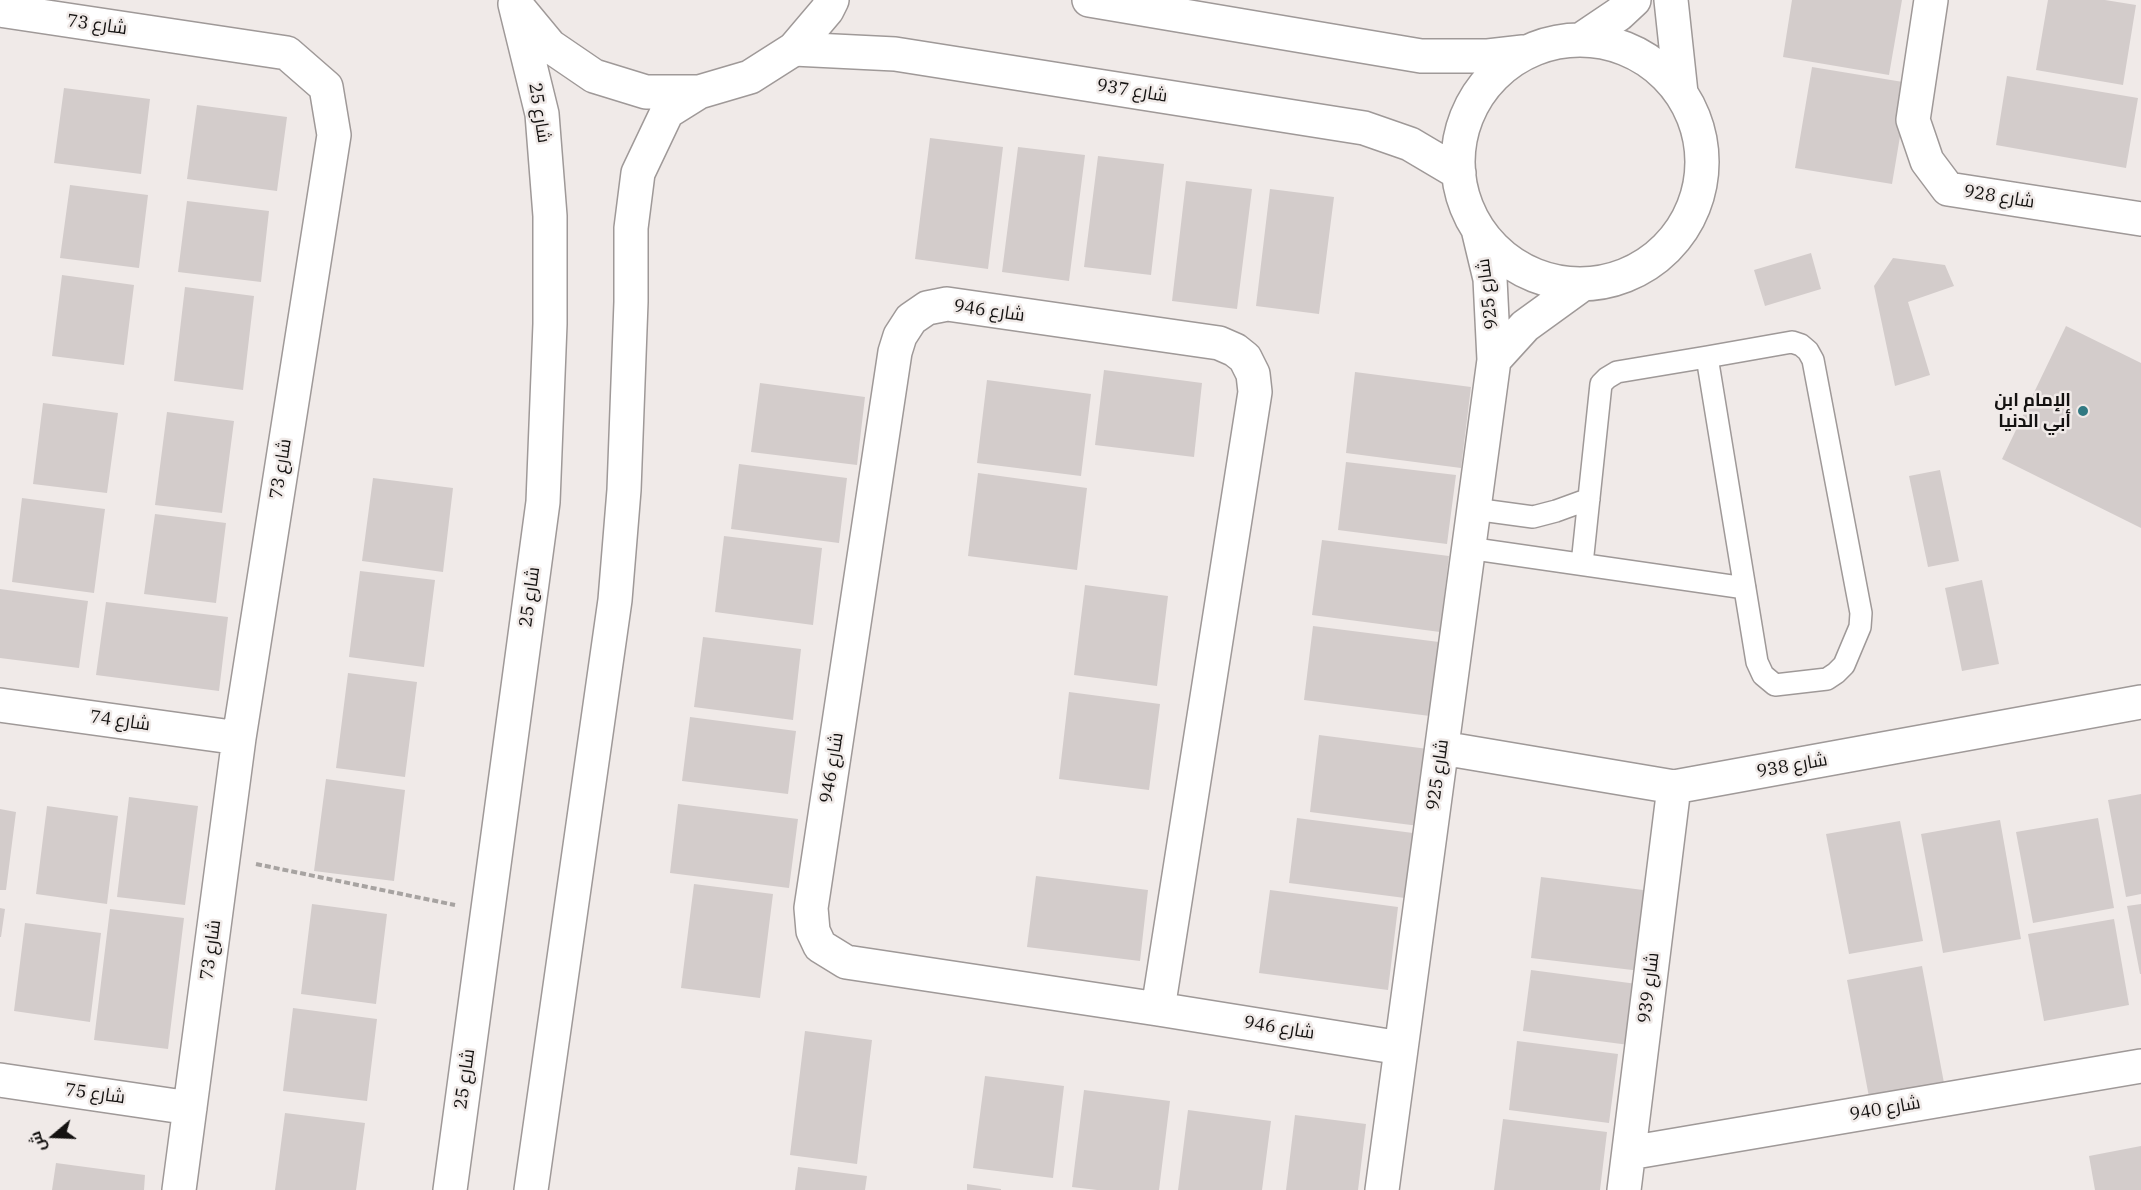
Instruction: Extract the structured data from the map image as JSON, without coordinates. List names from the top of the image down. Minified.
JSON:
{"streets":{"street":["شارع 73","شارع 937","شارع 25","شارع 928","شارع 925","شارع 946","شارع 74","شارع 938","شارع 939","شارع 75","شارع 940"]},"crossings":[["شارع 73","شارع 74"],["شارع 73","شارع 75"],["شارع 925","شارع 946"],["شارع 925","شارع 938"],["شارع 938","شارع 939"],["شارع 939","شارع 940"]],"places":["الإمام ابن أبي الدنيا"],"north":"left"}
